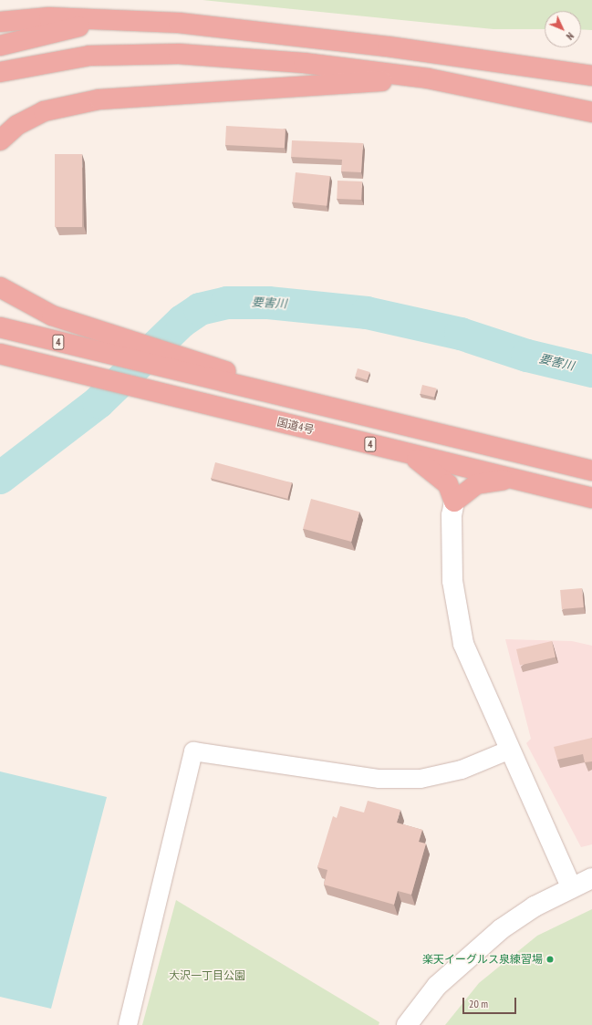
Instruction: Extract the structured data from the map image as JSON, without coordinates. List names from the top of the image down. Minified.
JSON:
{"streets":{"highway":["4","国道4号"]},"water":["要害川"],"parks":["大沢一丁目公園"],"places":["楽天イーグルス泉練習場"],"scale_bar":"20 m","north":"bottom right"}
